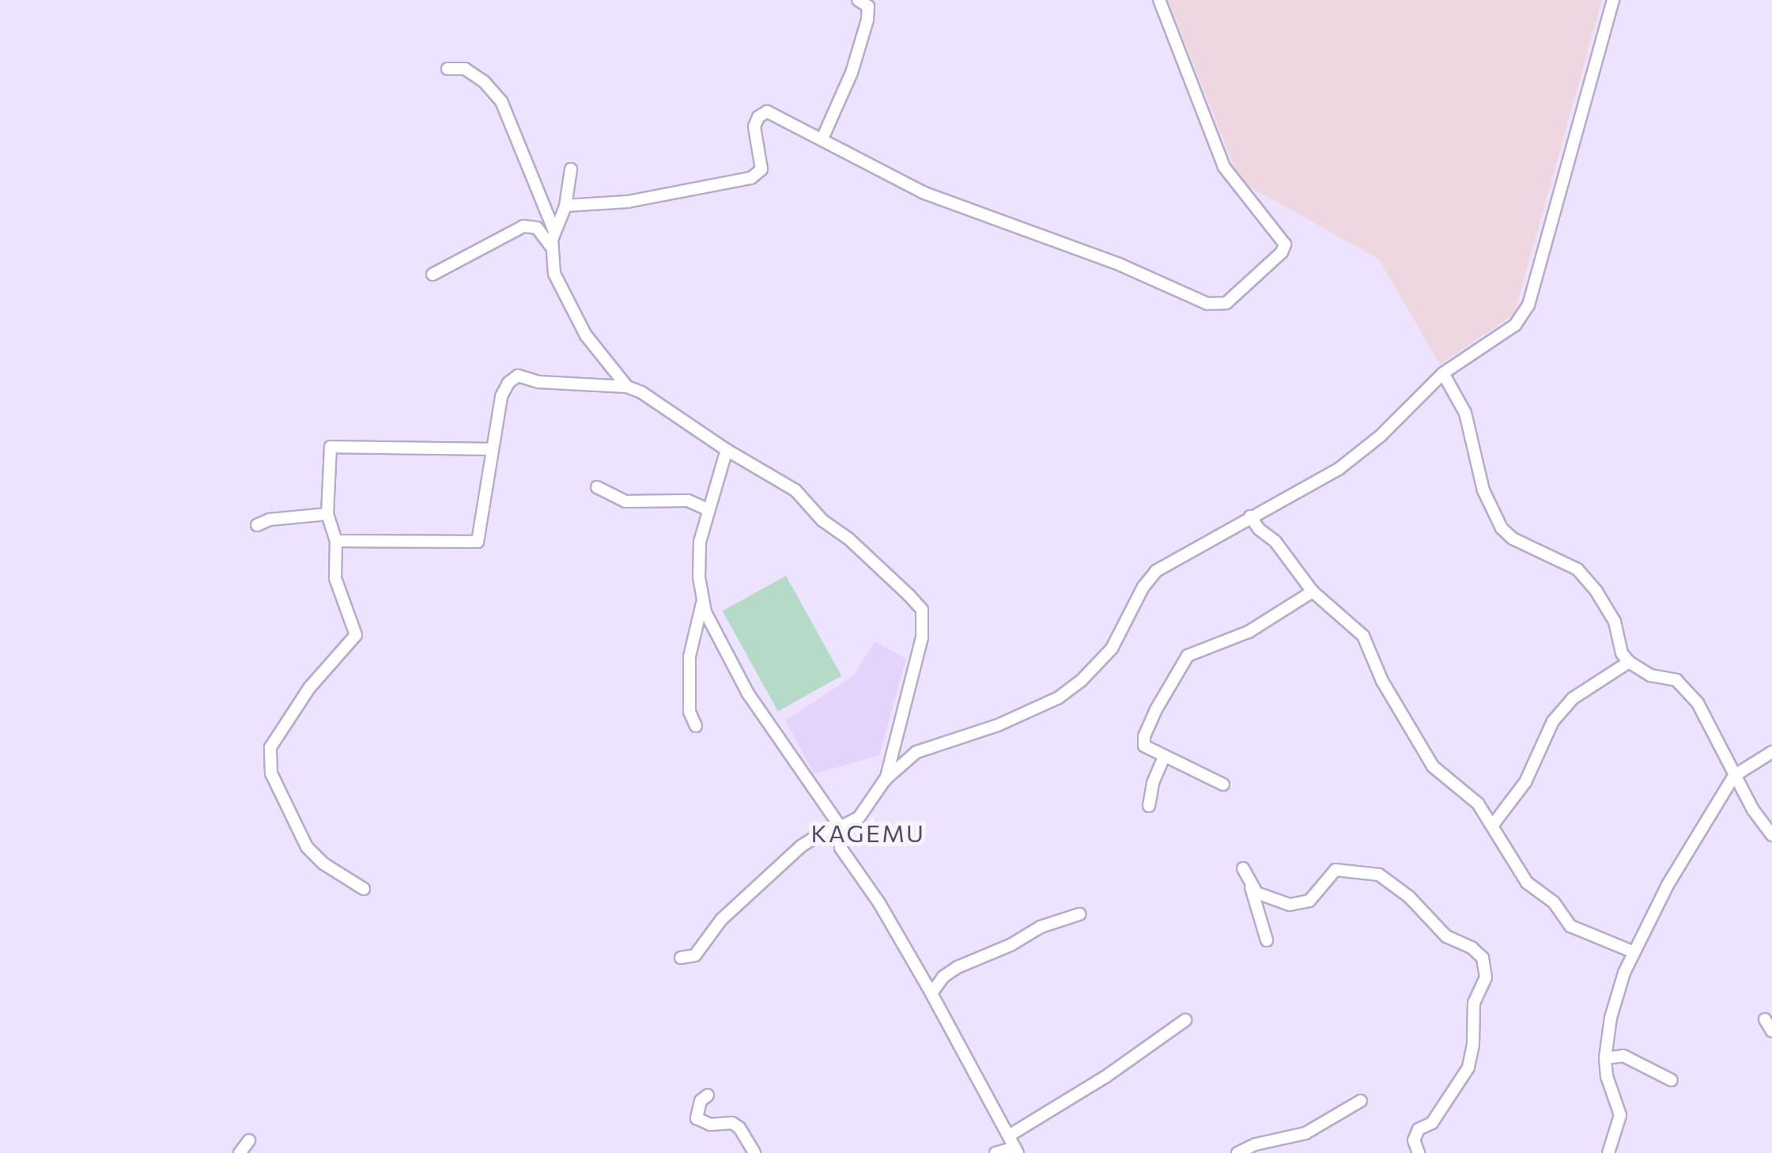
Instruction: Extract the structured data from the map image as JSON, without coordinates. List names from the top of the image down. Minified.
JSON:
{"districts":["KAGEMU"]}
